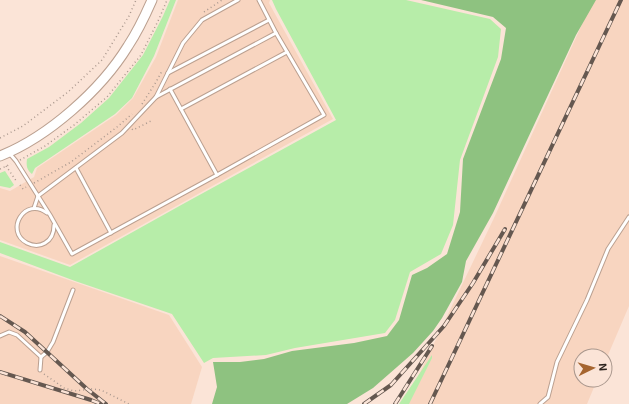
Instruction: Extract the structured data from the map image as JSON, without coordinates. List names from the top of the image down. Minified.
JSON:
{"north":"right"}
